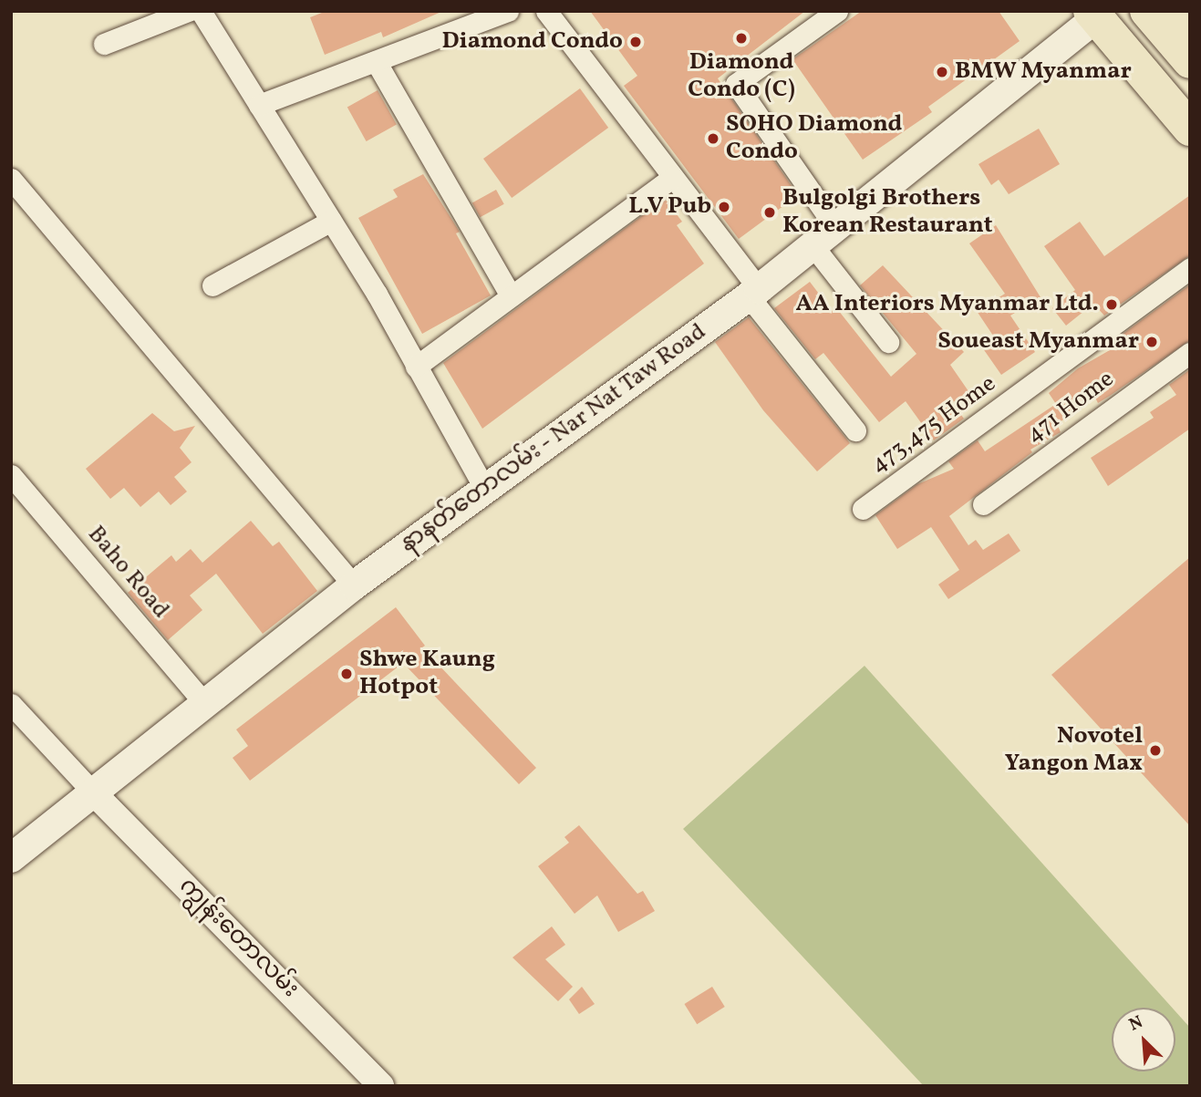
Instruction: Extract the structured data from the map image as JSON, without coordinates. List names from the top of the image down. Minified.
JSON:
{"streets":{"main road":["နာနတ်တောလမ်း - Nar Nat Taw Road"],"street":["471 Home","473,475 Home","Baho Road","ကျွန်းတောလမ်း"]},"crossings":[["နာနတ်တောလမ်း - Nar Nat Taw Road","Baho Road"],["နာနတ်တောလမ်း - Nar Nat Taw Road","ကျွန်းတောလမ်း"]],"places":["Diamond Condo (C)","Diamond Condo","BMW Myanmar","SOHO Diamond Condo","L.V Pub","Bulgolgi Brothers Korean Restaurant","AA Interiors Myanmar Ltd.","Soueast Myanmar","Shwe Kaung Hotpot","Novotel Yangon Max"],"north":"top left"}
